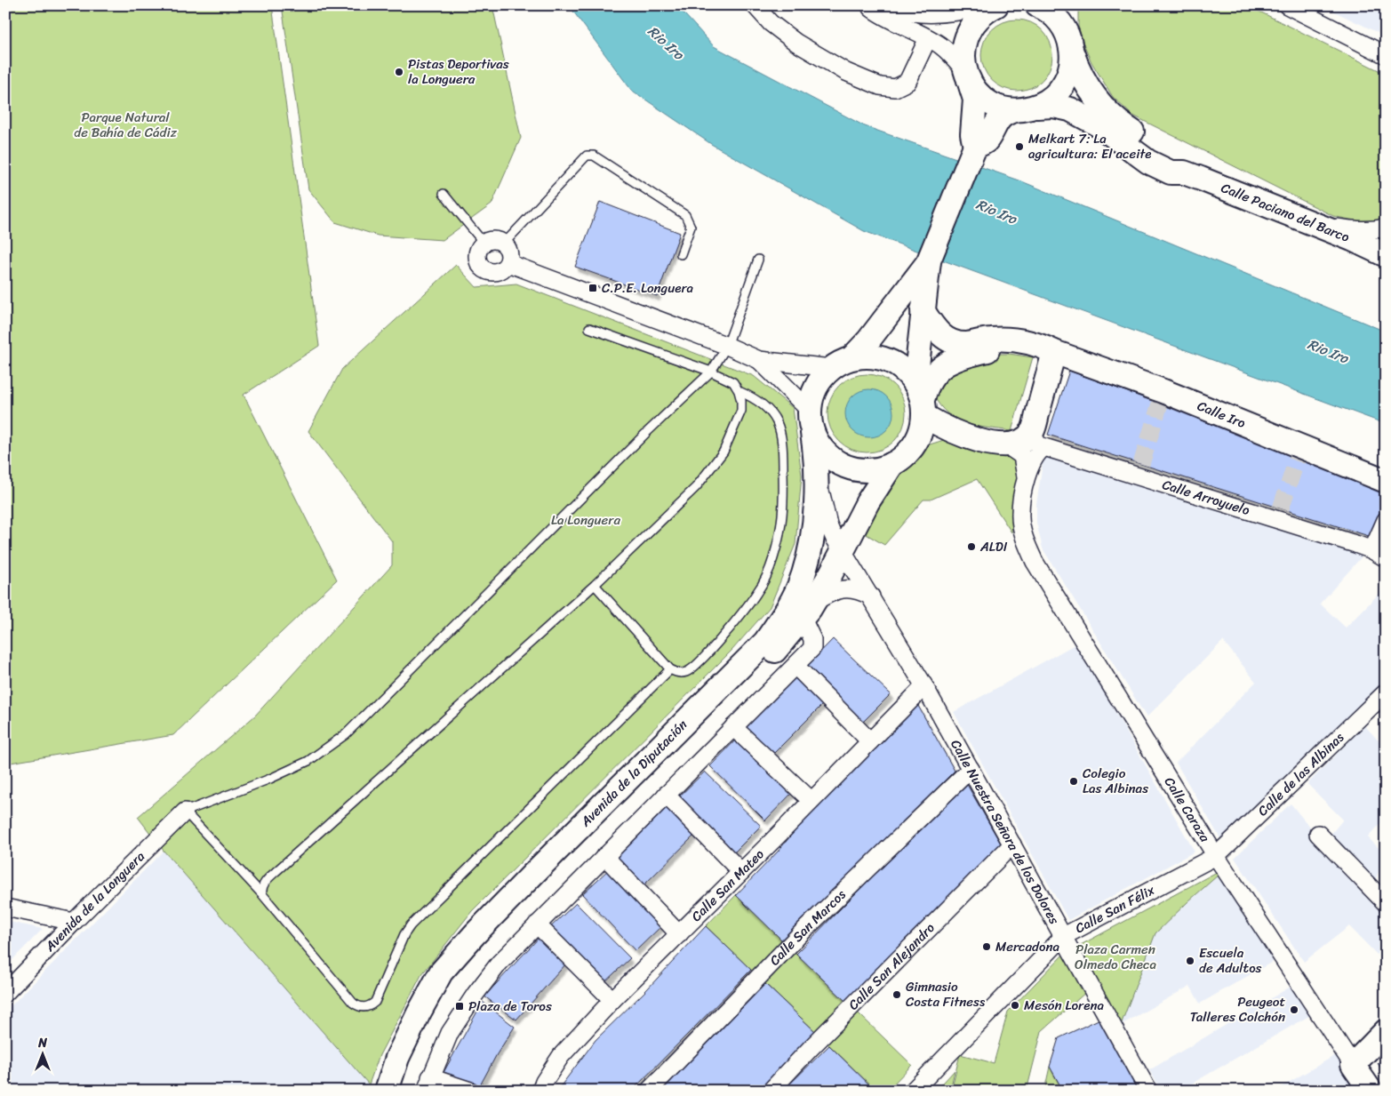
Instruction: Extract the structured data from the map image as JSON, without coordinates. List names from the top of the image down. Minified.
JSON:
{"streets":{"main road":["Calle Paciano del Barco","Calle Iro","Avenida de la Diputación","Calle Caraza"],"street":["Calle Arroyuelo","Calle de las Albinas","Calle Nuestra Señora de los Dolores","Calle San Mateo","Avenida de la Longuera","Calle San Félix","Calle San Marcos","Calle San Alejandro"]},"crossings":[["Calle Iro","Avenida de la Diputación"],["Calle Arroyuelo","Calle Caraza"],["Avenida de la Diputación","Calle Nuestra Señora de los Dolores"],["Calle de las Albinas","Calle Caraza"],["Calle de las Albinas","Calle San Félix"],["Calle Caraza","Calle San Félix"],["Calle Nuestra Señora de los Dolores","Calle San Mateo"],["Calle Nuestra Señora de los Dolores","Calle San Félix"],["Calle Nuestra Señora de los Dolores","Calle San Marcos"],["Calle Nuestra Señora de los Dolores","Calle San Alejandro"]],"water":["Rio Iro"],"parks":["Parque Natural de Bahía de Cádiz","La Longuera","Plaza Carmen Olmedo Checa"],"places":{"other":["Pistas Deportivas la Longuera","Melkart 7: La agricultura: El aceite","ALDI","Colegio Las Albinas","Mercadona","Escuela de Adultos","Gimnasio Costa Fitness","Mesón Lorena","Peugeot Talleres Colchón"],"transit":["C.P.E. Longuera","Plaza de Toros"]},"north":"top"}
